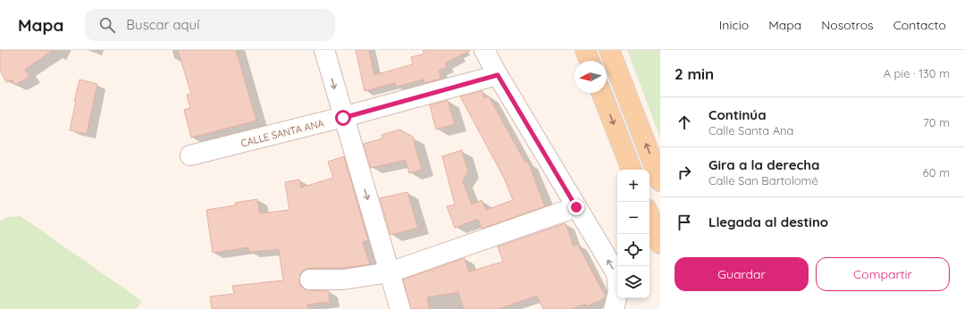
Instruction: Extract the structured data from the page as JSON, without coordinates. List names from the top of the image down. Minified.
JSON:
{"streets":{"street":["CALLE SANTA ANA"]},"north":"left","page":{"header":"Mapa","search":"Buscar aquí","nav":["Inicio","Mapa","Nosotros","Contacto"],"heading":["2 min","A pie · 130 m"],"list":[["Continúa","Calle Santa Ana","70 m"],["Gira a la derecha","Calle San Bartolomé","60 m"],"Llegada al destino"],"map_buttons":["+","−"],"buttons":["Guardar","Compartir"]}}
